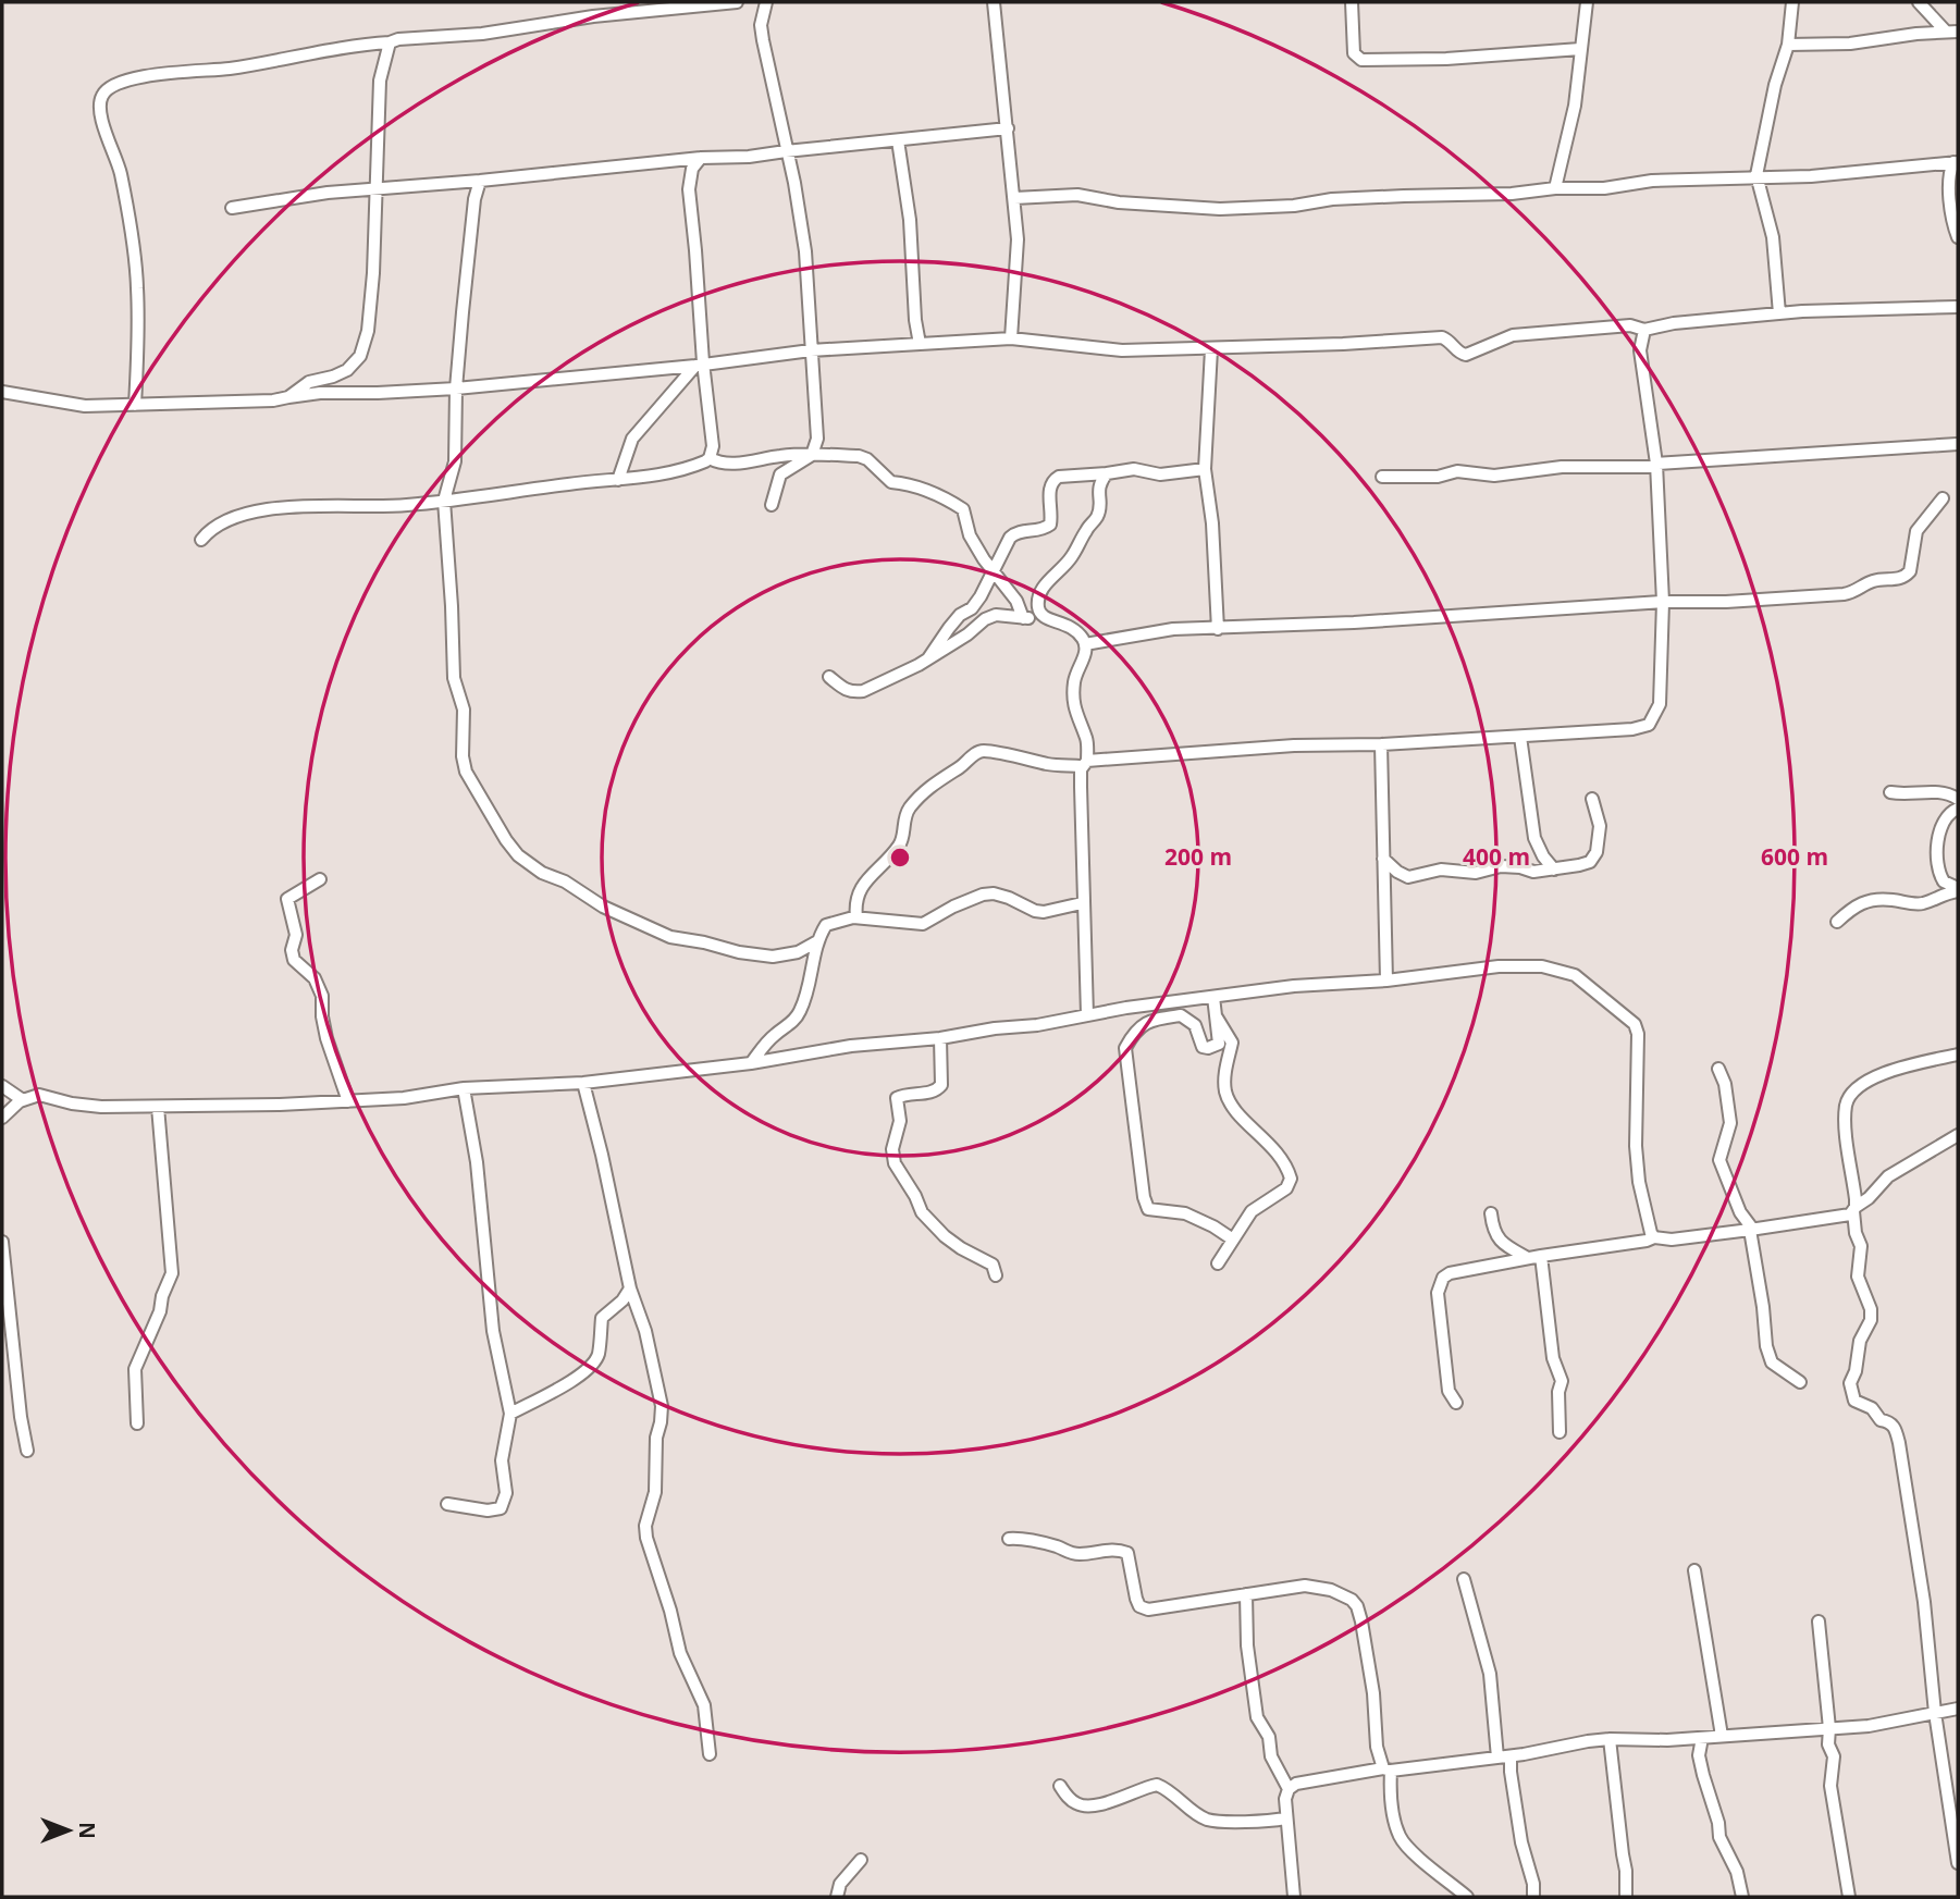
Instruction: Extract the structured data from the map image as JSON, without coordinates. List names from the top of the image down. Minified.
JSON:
{"north":"right","rings":["200 m","400 m","600 m"]}
